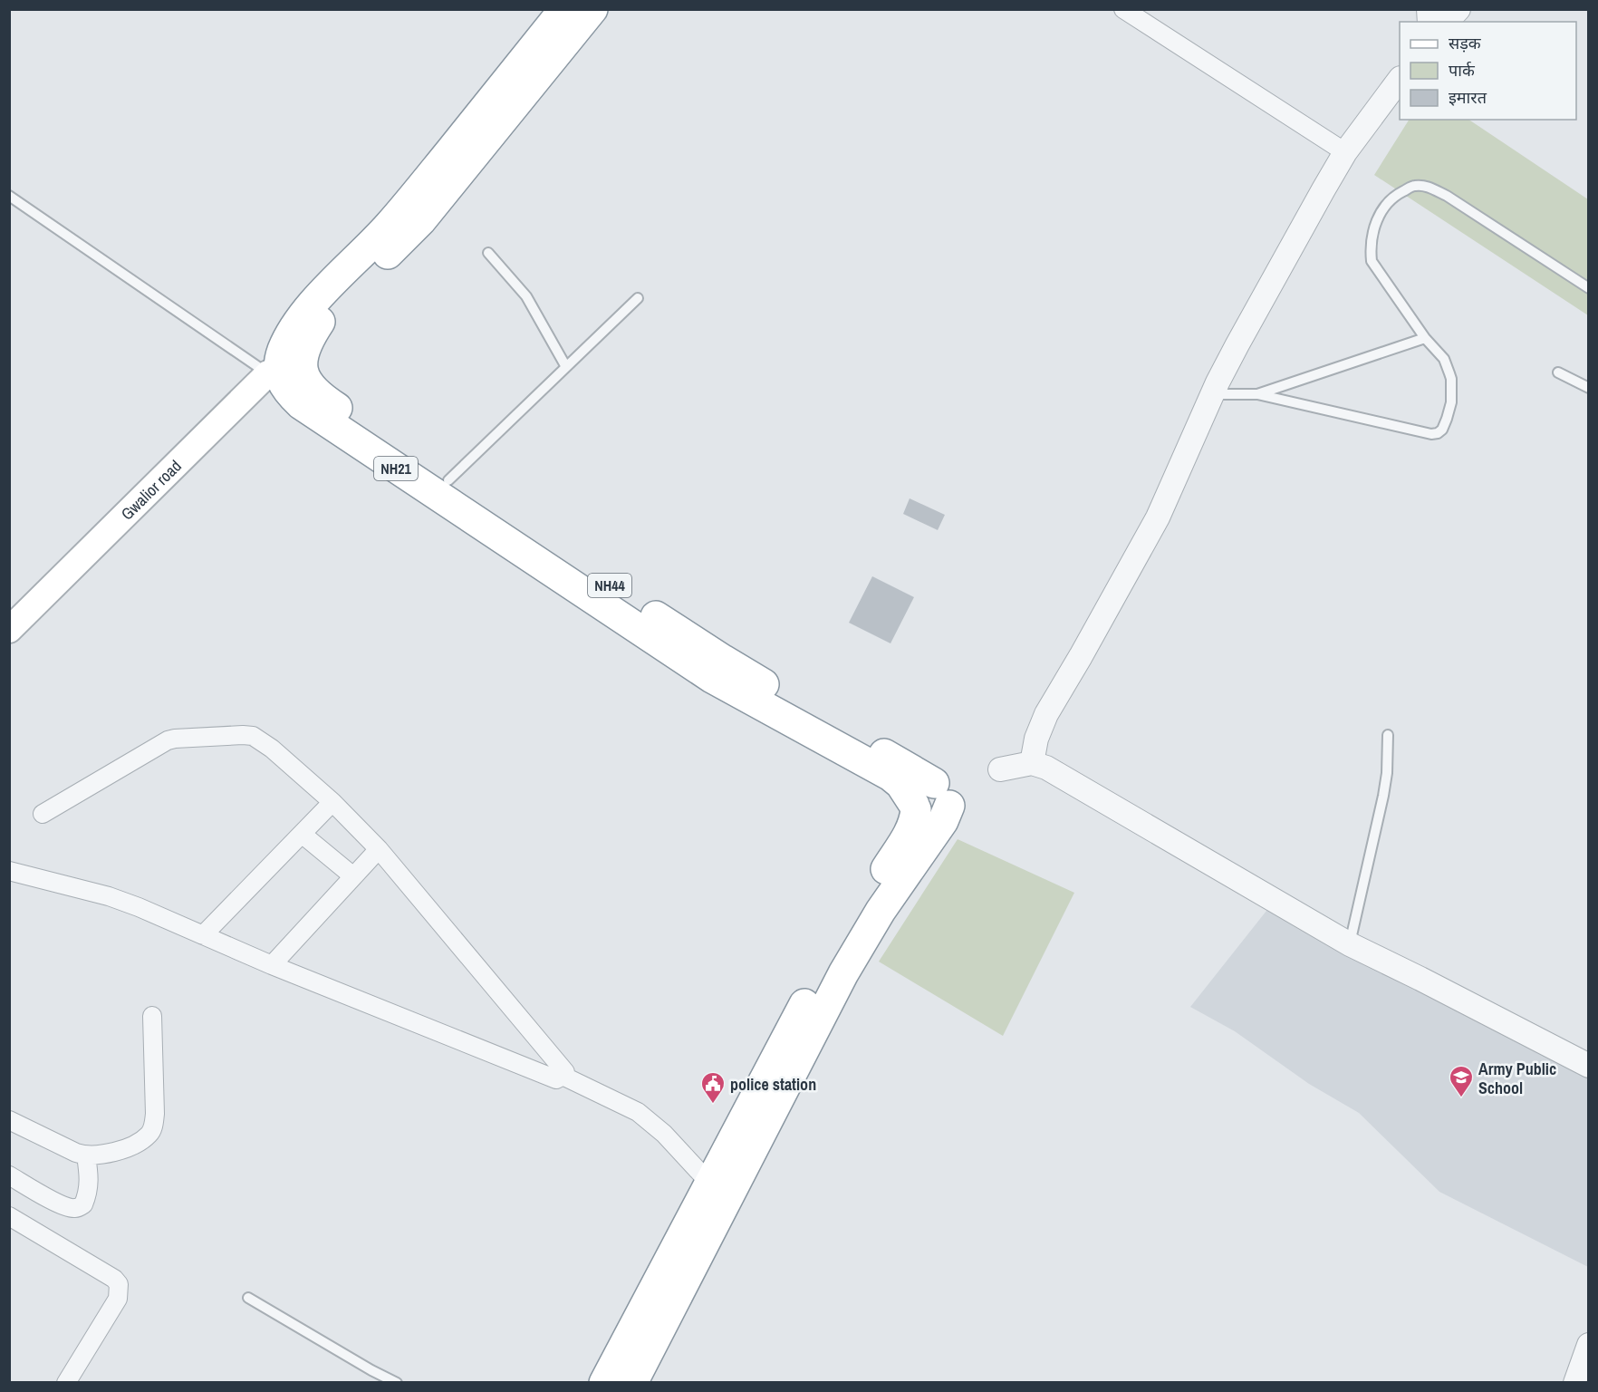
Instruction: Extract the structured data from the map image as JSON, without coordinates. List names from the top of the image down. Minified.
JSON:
{"streets":{"highway":["NH21","NH44"],"main road":["Gwalior road"]},"crossings":[["NH21","Gwalior road"],["NH21","NH44"],["Gwalior road","NH44"]],"places":{"school or university":["Army Public School"],"public building":["police station"]},"legend":["सड़क","पार्क","इमारत"]}
